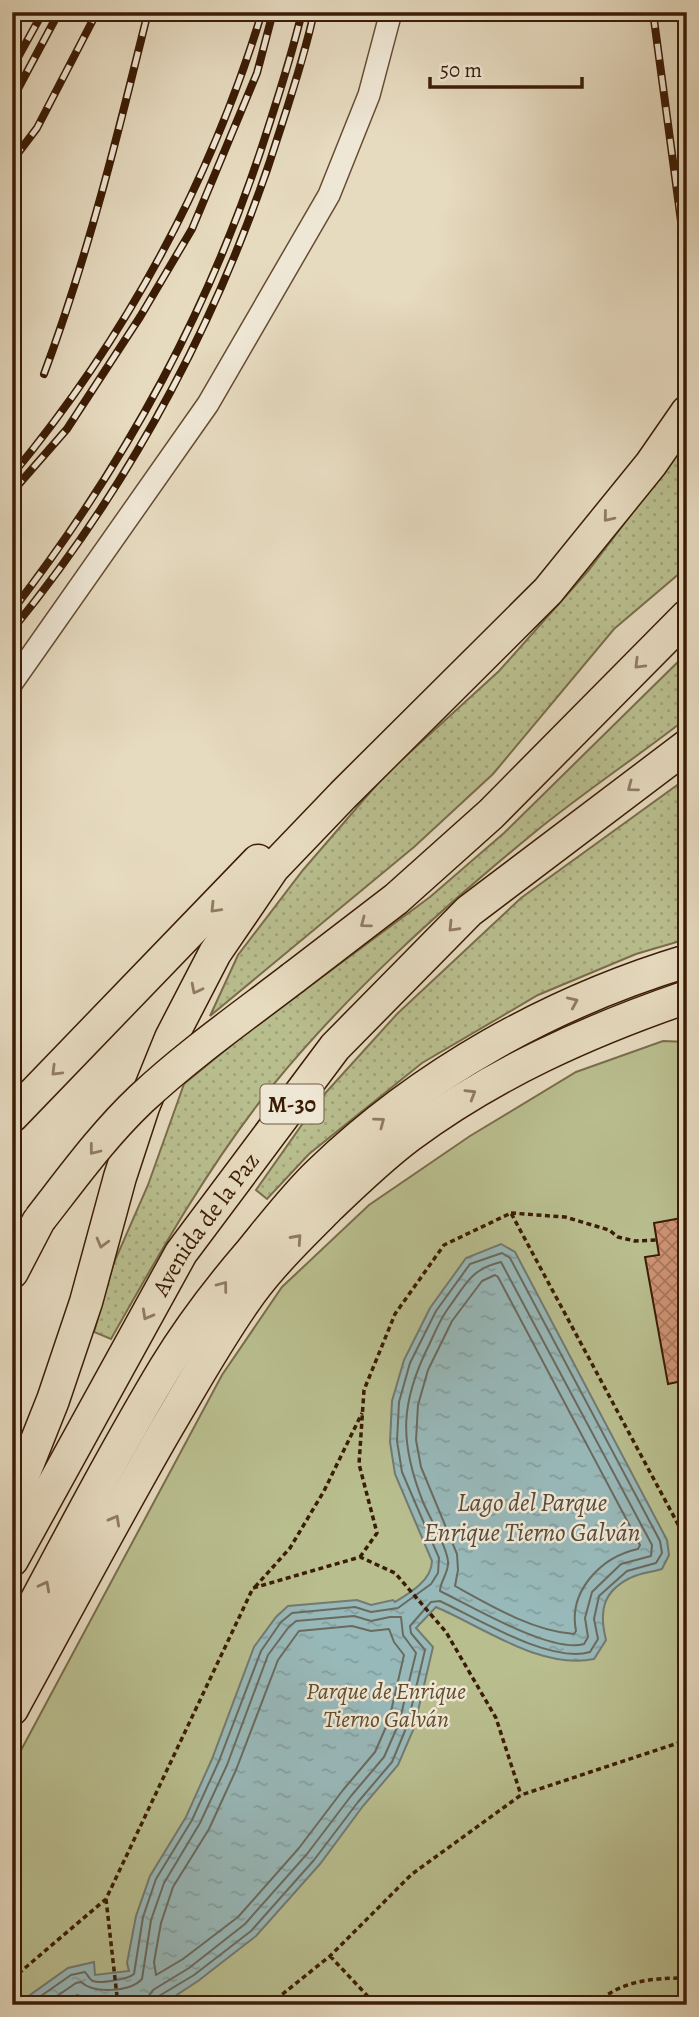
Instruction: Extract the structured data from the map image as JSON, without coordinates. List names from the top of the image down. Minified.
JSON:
{"streets":{"highway":["M-30","Avenida de la Paz"]},"water":["Lago del Parque Enrique Tierno Galván"],"parks":["Parque de Enrique Tierno Galván"],"scale_bar":"50 m"}
